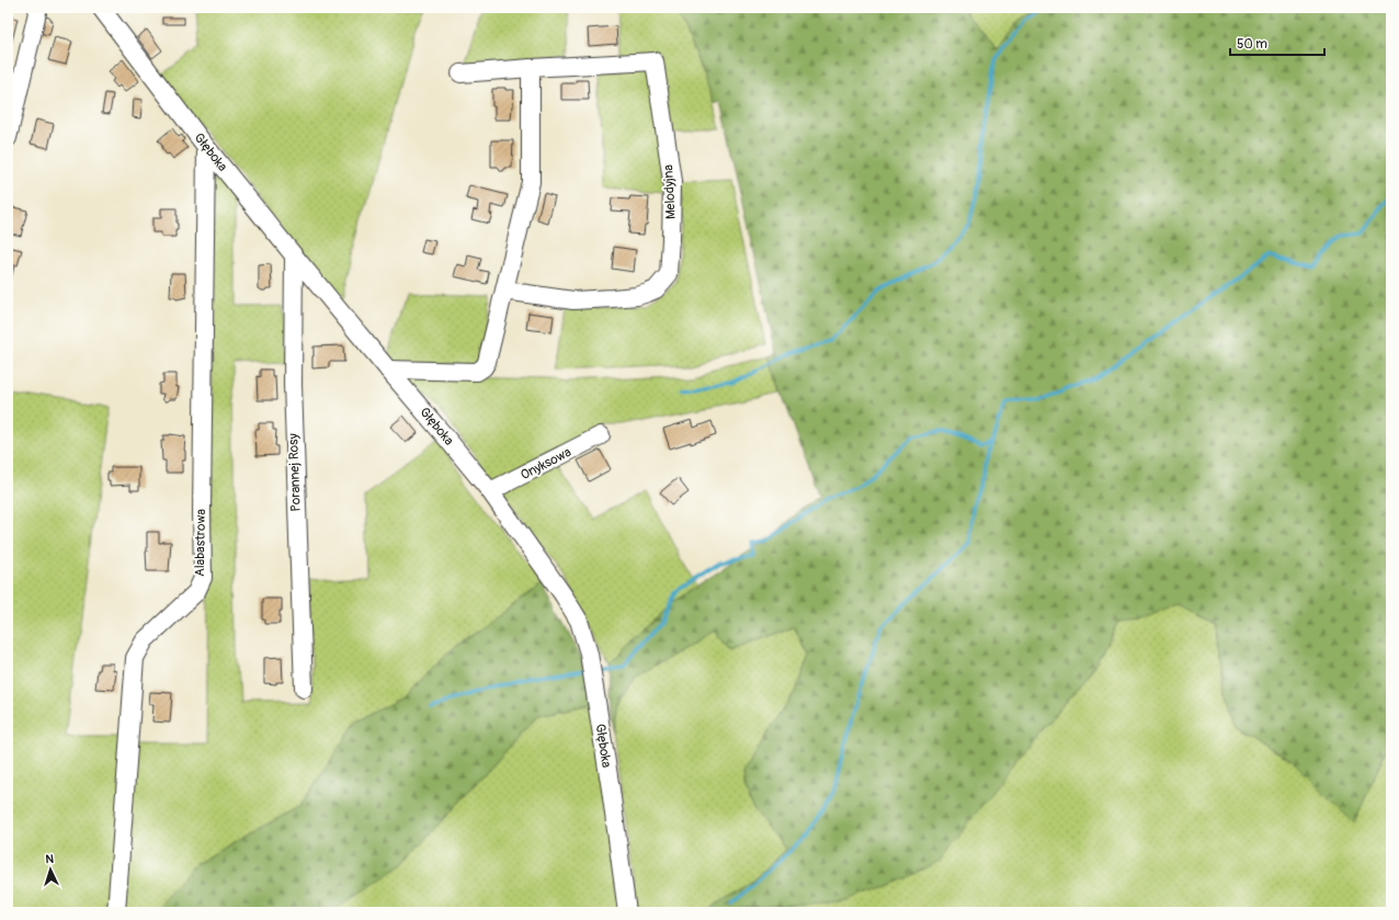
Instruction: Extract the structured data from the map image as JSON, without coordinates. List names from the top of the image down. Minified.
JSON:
{"streets":{"street":["Głęboka","Melodyjna","Onyksowa","Porannej Rosy","Alabastrowa"]},"crossings":[["Głęboka","Onyksowa"],["Głęboka","Porannej Rosy"],["Głęboka","Alabastrowa"]],"scale_bar":"50 m","north":"top"}
